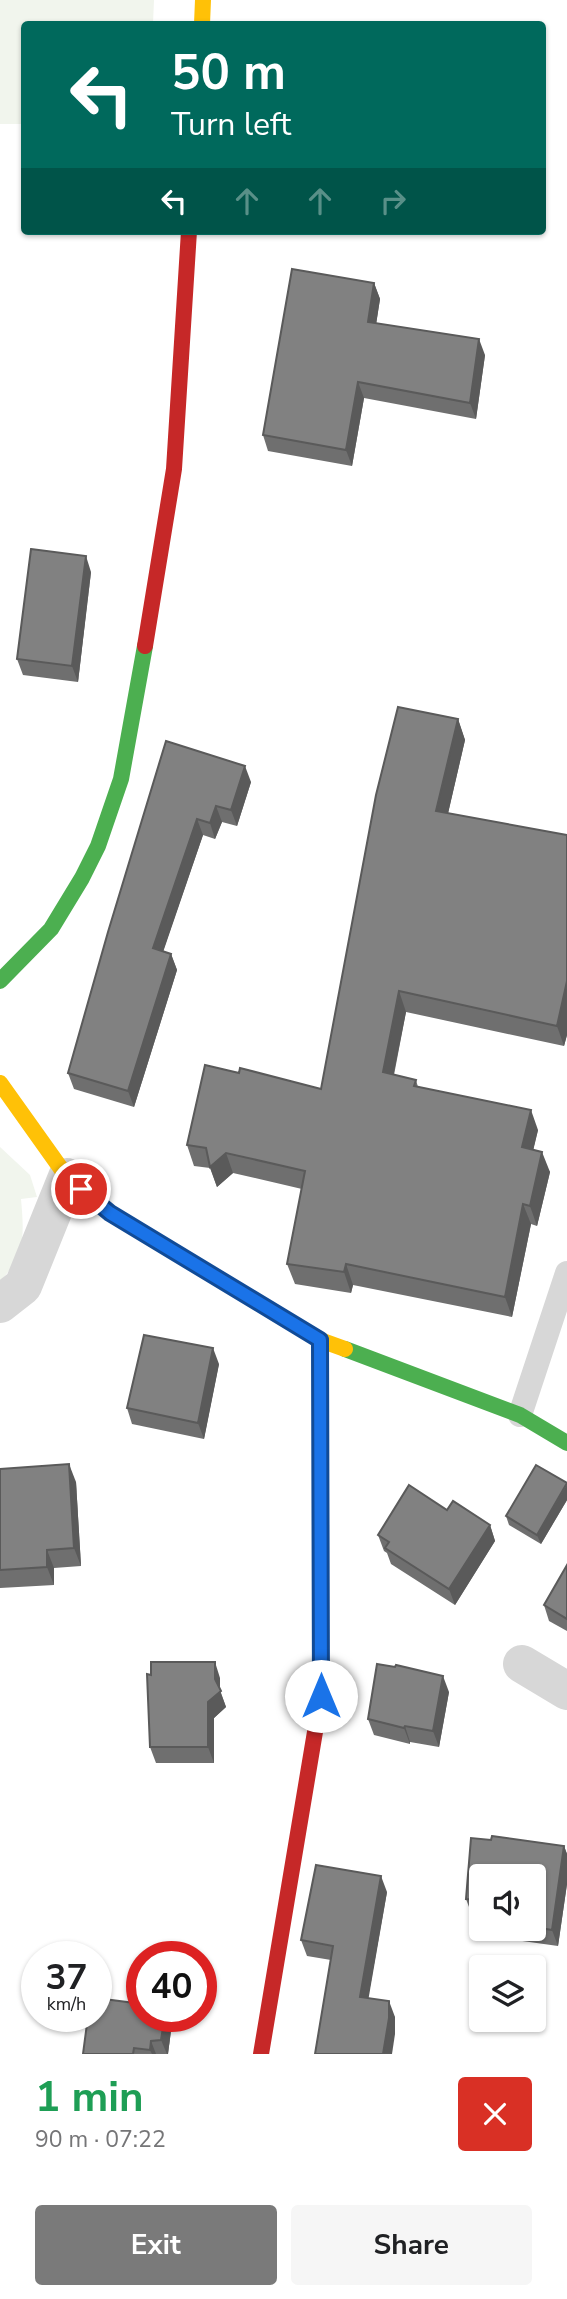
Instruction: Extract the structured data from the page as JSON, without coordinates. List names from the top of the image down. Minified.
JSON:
{"page":{"turn":["50 m","Turn left"],"speed":"37 km/h","limit":"40","heading":["1 min","90 m · 07:22"],"buttons":["Exit","Share"]}}
